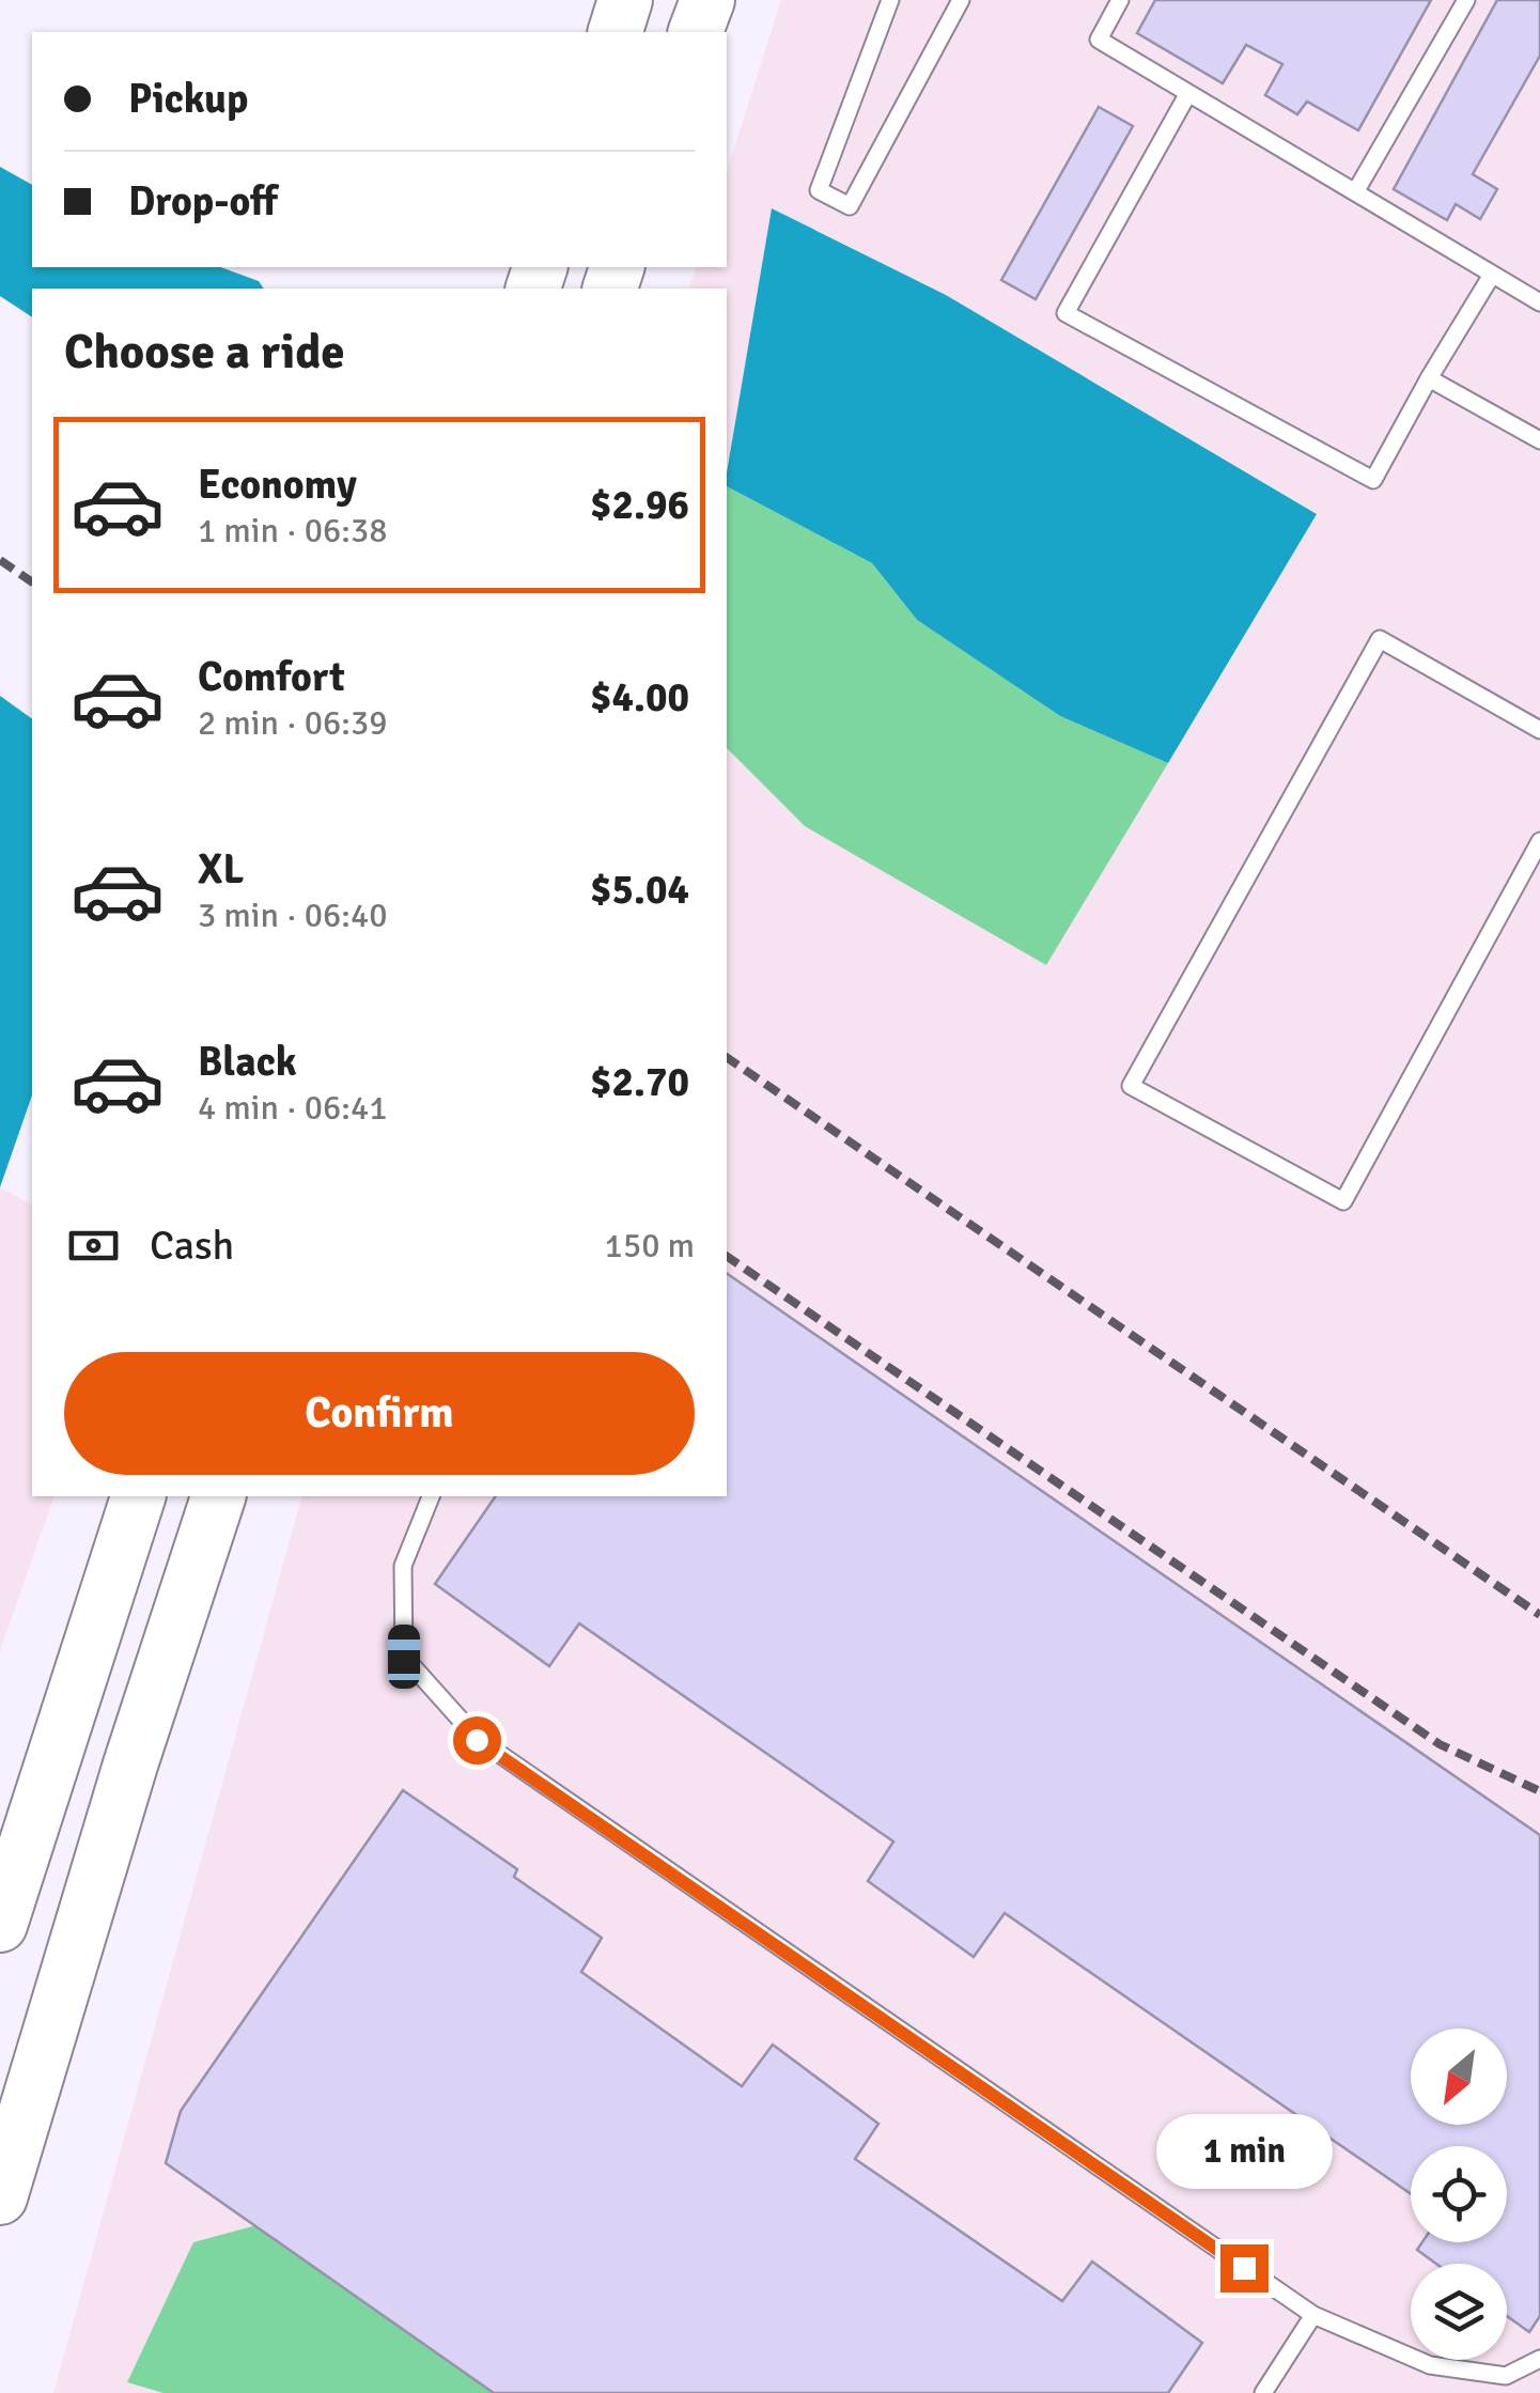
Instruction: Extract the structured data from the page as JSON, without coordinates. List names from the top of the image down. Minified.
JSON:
{"north":"bottom left","page":{"banner":["Pickup","Drop-off"],"heading":"Choose a ride","list":[{"name":"Economy","note":"1 min · 06:38","value":"$2.96"},{"name":"Comfort","note":"2 min · 06:39","value":"$4.00"},{"name":"XL","note":"3 min · 06:40","value":"$5.04"},{"name":"Black","note":"4 min · 06:41","value":"$2.70"}],"pay":["Cash","150 m"],"buttons":"Confirm","bubble":"1 min"}}
